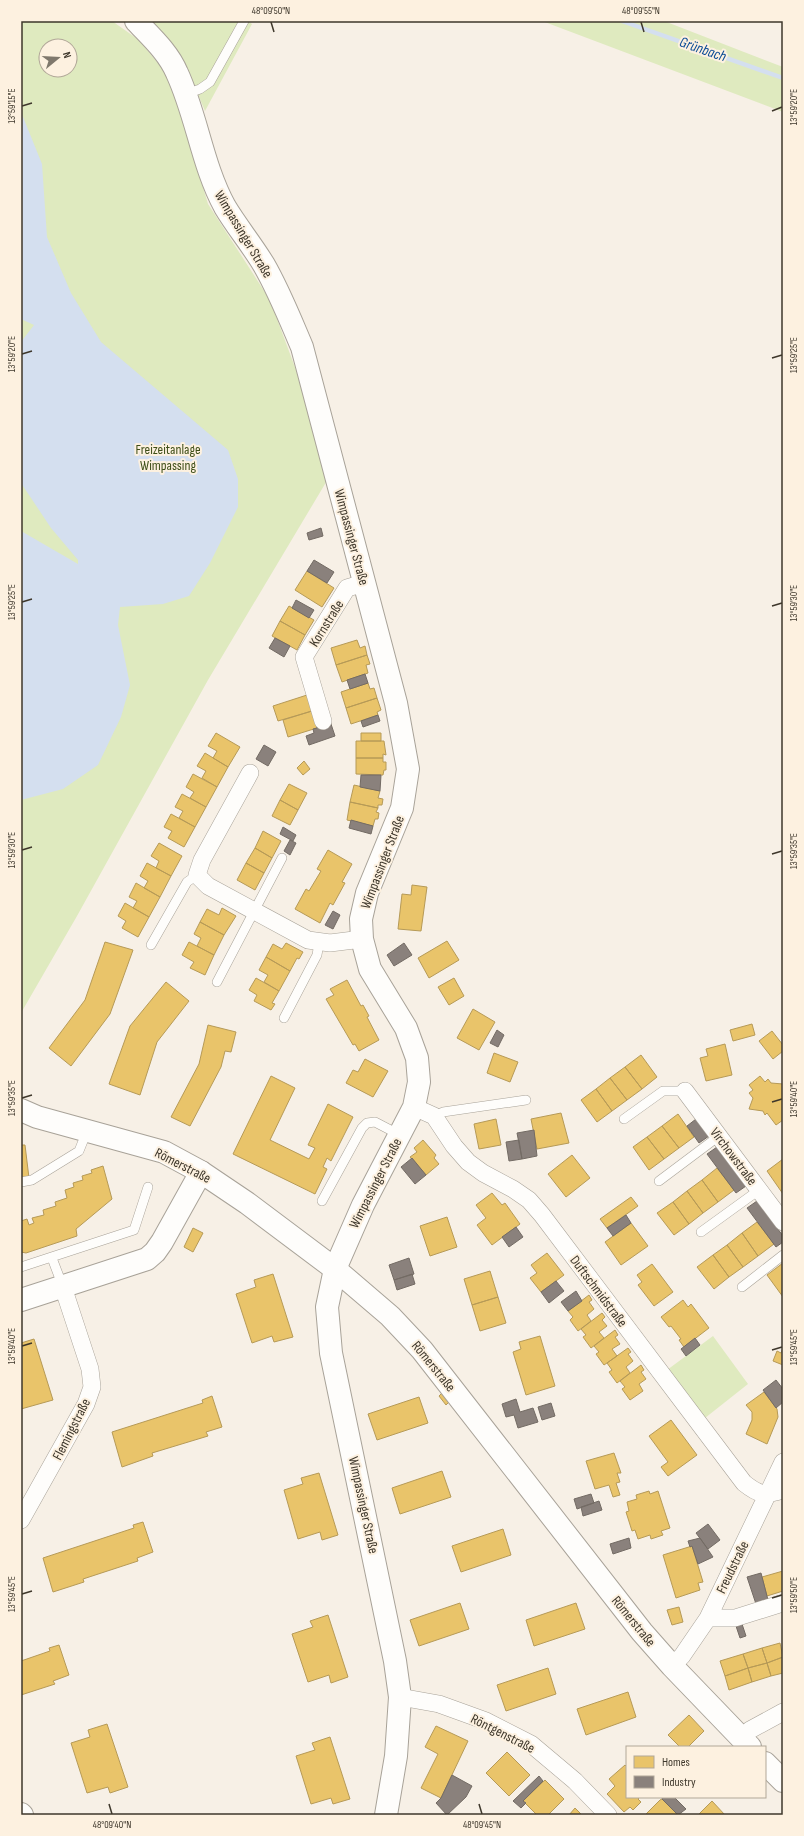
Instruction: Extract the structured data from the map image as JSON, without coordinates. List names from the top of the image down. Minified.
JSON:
{"streets":{"street":["Wimpassinger Straße","Kornstraße","Virchowstraße","Römerstraße","Duftschmidstraße","Flemingstraße","Freudstraße","Röntgenstraße"]},"crossings":[["Wimpassinger Straße","Kornstraße"],["Wimpassinger Straße","Römerstraße"],["Wimpassinger Straße","Röntgenstraße"],["Römerstraße","Freudstraße"],["Duftschmidstraße","Freudstraße"]],"water":["Grünbach"],"parks":["Freizeitanlage Wimpassing"],"legend":["Homes","Industry"],"north":"right","coordinates":["48°09'50\"N","48°09'55\"N","13°59'15\"E","13°59'20\"E","13°59'25\"E","13°59'30\"E","13°59'35\"E","13°59'40\"E","13°59'45\"E","13°59'50\"E","48°09'40\"N","48°09'45\"N"]}
